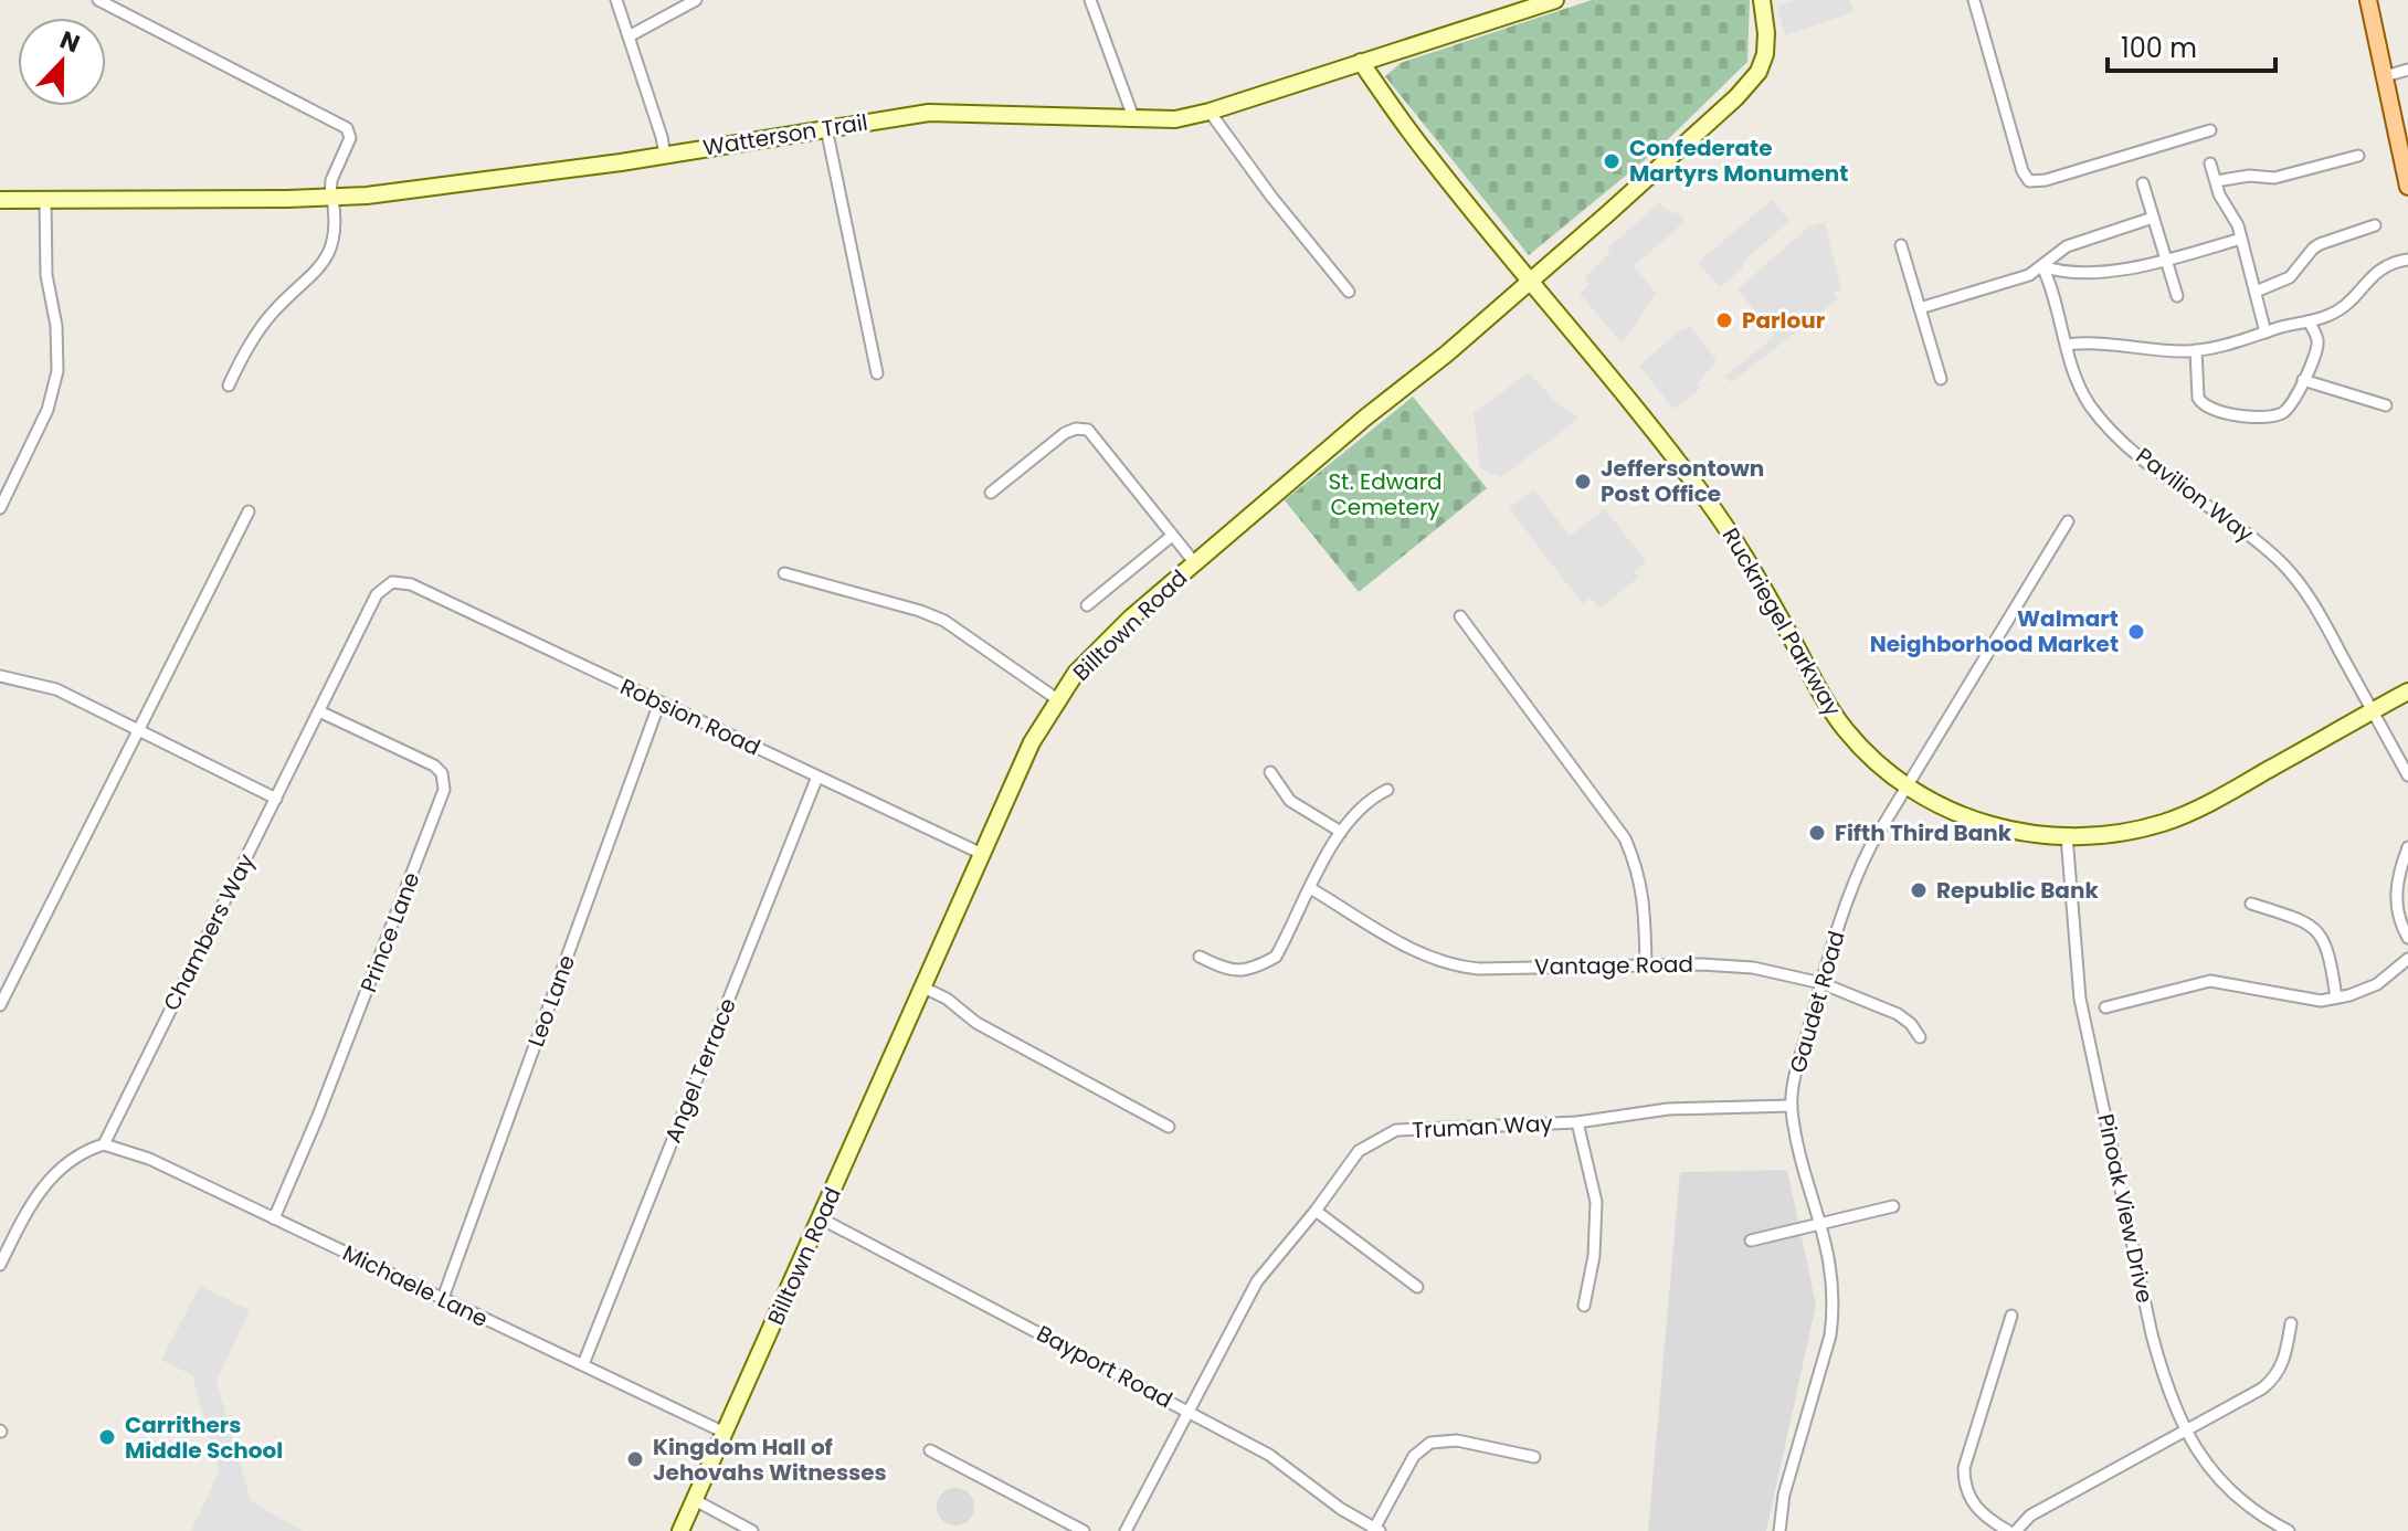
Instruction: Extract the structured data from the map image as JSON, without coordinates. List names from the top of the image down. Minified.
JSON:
{"streets":{"main road":["Watterson Trail","Ruckriegel Parkway","Billtown Road"],"street":["Pavilion Way","Robsion Road","Chambers Way","Prince Lane","Vantage Road","Leo Lane","Gaudet Road","Angel Terrace","Truman Way","Pinoak View Drive","Michaele Lane","Bayport Road"]},"crossings":[["Watterson Trail","Ruckriegel Parkway"],["Pavilion Way","Ruckriegel Parkway"],["Ruckriegel Parkway","Billtown Road"],["Ruckriegel Parkway","Gaudet Road"],["Ruckriegel Parkway","Pinoak View Drive"],["Billtown Road","Robsion Road"],["Billtown Road","Michaele Lane"],["Billtown Road","Bayport Road"],["Robsion Road","Chambers Way"],["Robsion Road","Leo Lane"],["Robsion Road","Angel Terrace"],["Chambers Way","Prince Lane"],["Chambers Way","Michaele Lane"],["Prince Lane","Michaele Lane"],["Vantage Road","Gaudet Road"],["Leo Lane","Michaele Lane"],["Gaudet Road","Truman Way"],["Angel Terrace","Michaele Lane"],["Truman Way","Bayport Road"]],"parks":["St. Edward Cemetery"],"places":["Confederate Martyrs Monument","Parlour","Jeffersontown Post Office","Walmart Neighborhood Market","Fifth Third Bank","Republic Bank","Carrithers Middle School","Kingdom Hall of Jehovahs Witnesses"],"scale_bar":"100 m","north":"top"}
